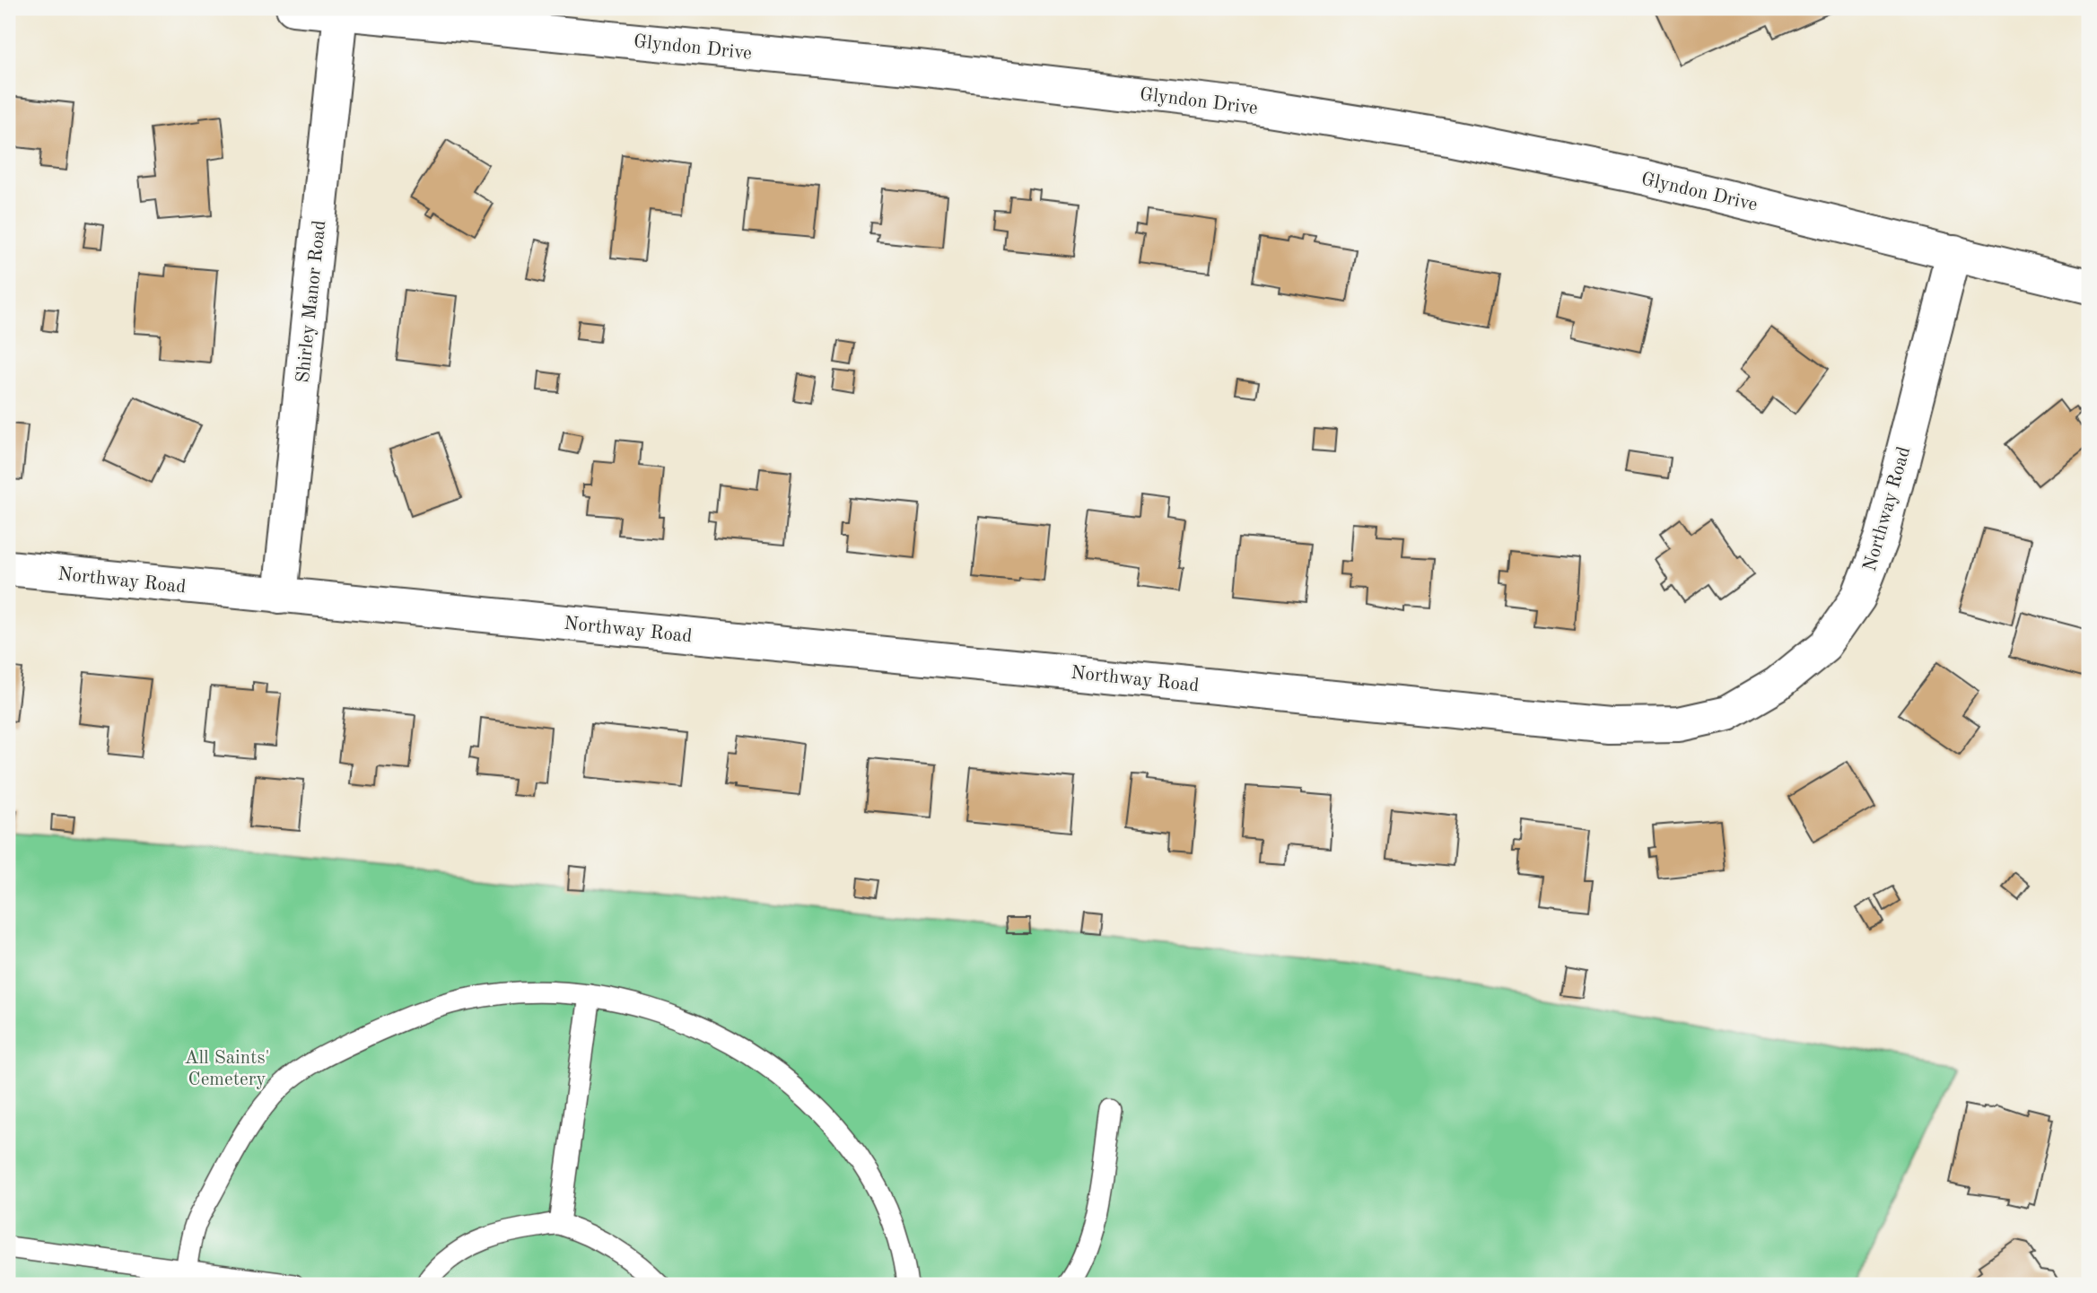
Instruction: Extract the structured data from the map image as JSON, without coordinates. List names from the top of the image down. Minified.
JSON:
{"streets":{"street":["Glyndon Drive","Shirley Manor Road","Northway Road"]},"crossings":[["Glyndon Drive","Shirley Manor Road"],["Glyndon Drive","Northway Road"],["Shirley Manor Road","Northway Road"]],"parks":["All Saints' Cemetery"]}
